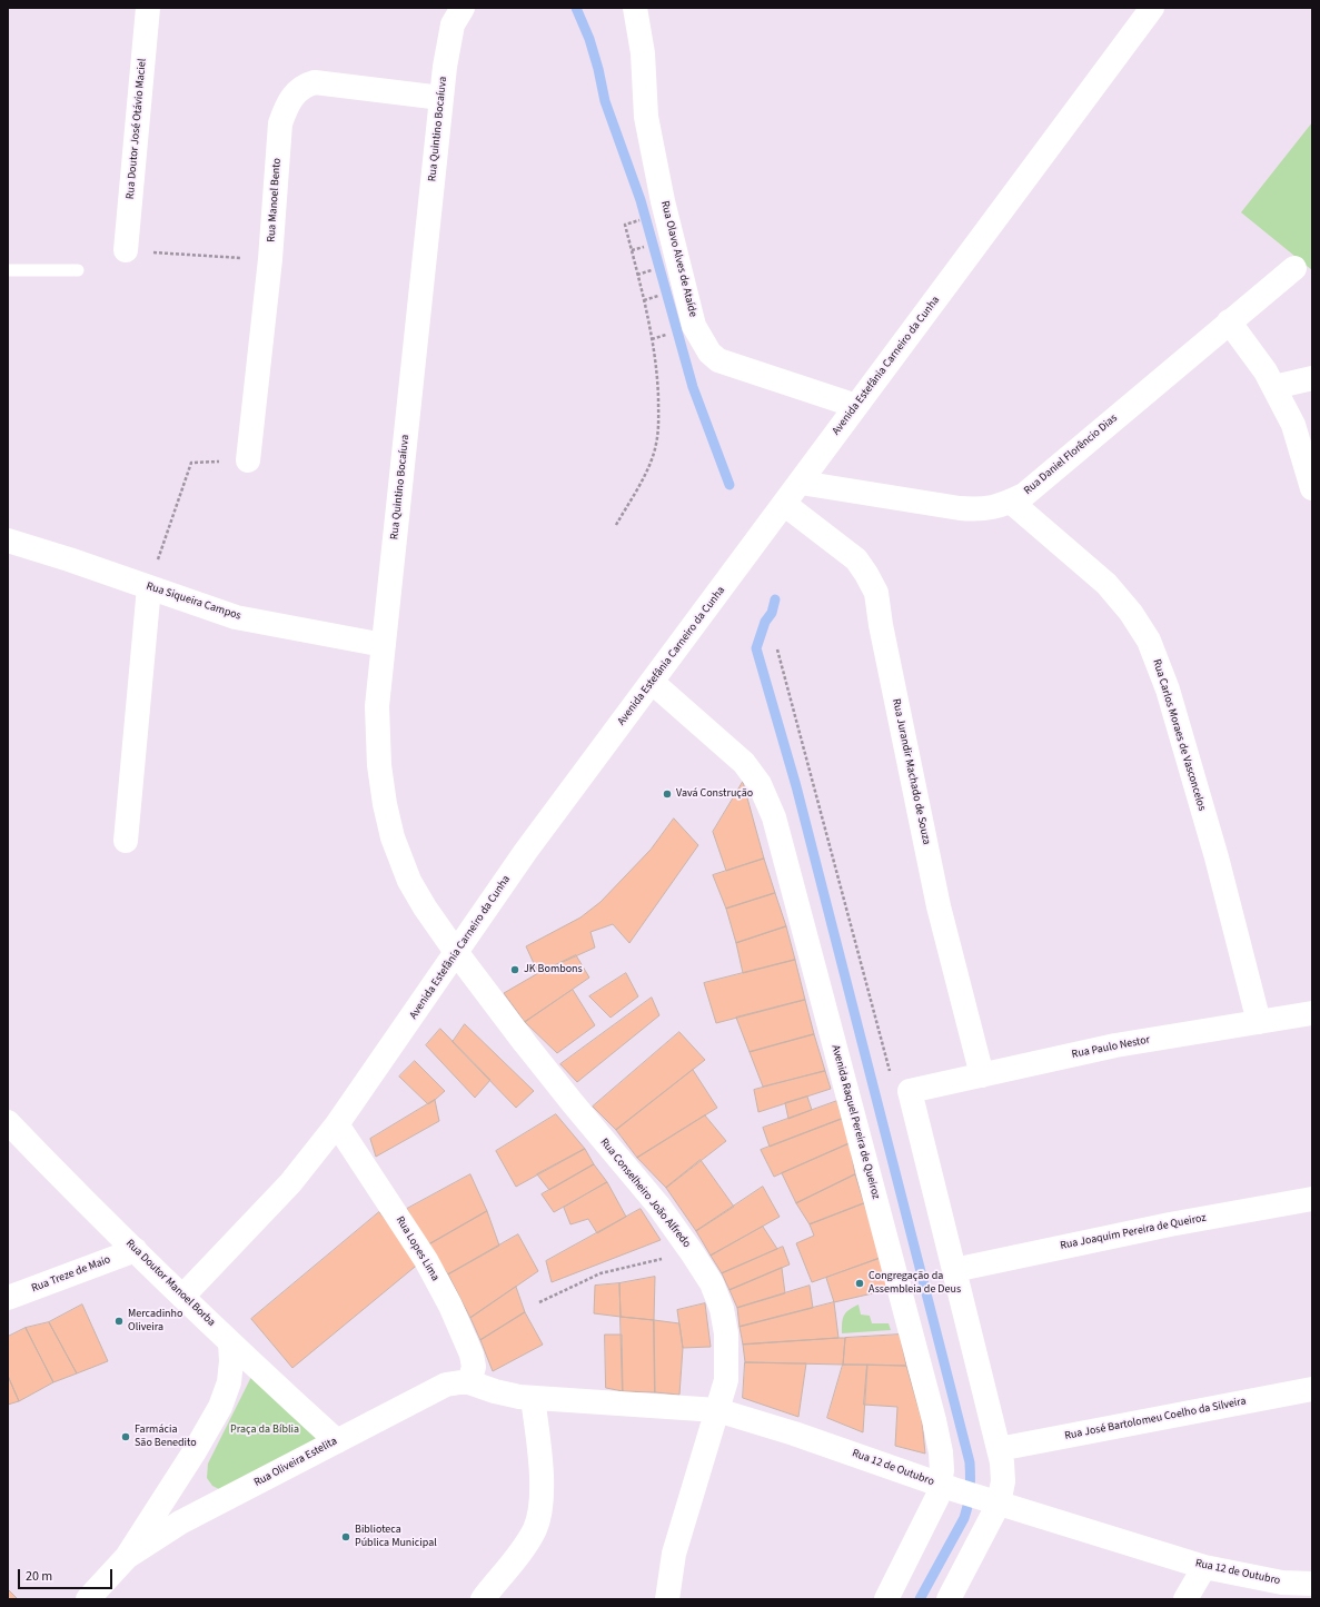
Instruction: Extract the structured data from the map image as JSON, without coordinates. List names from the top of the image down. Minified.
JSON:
{"streets":{"street":["Rua Doutor José Otávio Maciel","Rua Quintino Bocaíuva","Rua Manoel Bento","Rua Olavo Alves de Ataíde","Avenida Estefânia Carneiro da Cunha","Rua Daniel Florêncio Dias","Rua Siqueira Campos","Rua Carlos Moraes de Vasconcelos","Rua Jurandir Machado de Souza","Rua Paulo Nestor","Avenida Raquel Pereira de Queiroz","Rua Conselheiro João Alfredo","Rua Joaquim Pereira de Queiroz","Rua Lopes Lima","Rua Treze de Maio","Rua Doutor Manoel Borba","Rua José Bartolomeu Coelho da Silveira","Rua Oliveira Estelita","Rua 12 de Outubro"]},"crossings":[["Rua Quintino Bocaíuva","Rua Manoel Bento"],["Rua Quintino Bocaíuva","Avenida Estefânia Carneiro da Cunha"],["Rua Quintino Bocaíuva","Rua Siqueira Campos"],["Rua Quintino Bocaíuva","Rua Conselheiro João Alfredo"],["Rua Olavo Alves de Ataíde","Avenida Estefânia Carneiro da Cunha"],["Avenida Estefânia Carneiro da Cunha","Rua Daniel Florêncio Dias"],["Avenida Estefânia Carneiro da Cunha","Rua Jurandir Machado de Souza"],["Avenida Estefânia Carneiro da Cunha","Avenida Raquel Pereira de Queiroz"],["Avenida Estefânia Carneiro da Cunha","Rua Conselheiro João Alfredo"],["Avenida Estefânia Carneiro da Cunha","Rua Lopes Lima"],["Avenida Estefânia Carneiro da Cunha","Rua Doutor Manoel Borba"],["Rua Daniel Florêncio Dias","Rua Carlos Moraes de Vasconcelos"],["Rua Carlos Moraes de Vasconcelos","Rua Paulo Nestor"],["Rua Jurandir Machado de Souza","Rua Paulo Nestor"],["Avenida Raquel Pereira de Queiroz","Rua 12 de Outubro"],["Rua Conselheiro João Alfredo","Rua 12 de Outubro"],["Rua Lopes Lima","Rua Oliveira Estelita"],["Rua Lopes Lima","Rua 12 de Outubro"],["Rua Treze de Maio","Rua Doutor Manoel Borba"],["Rua Doutor Manoel Borba","Rua Oliveira Estelita"],["Rua Oliveira Estelita","Rua 12 de Outubro"]],"parks":["Praça da Bíblia"],"places":["Vavá Construção","JK Bombons","Congregação da Assembleia de Deus","Mercadinho Oliveira","Farmácia São Benedito","Biblioteca Pública Municipal"],"scale_bar":"20 m"}
